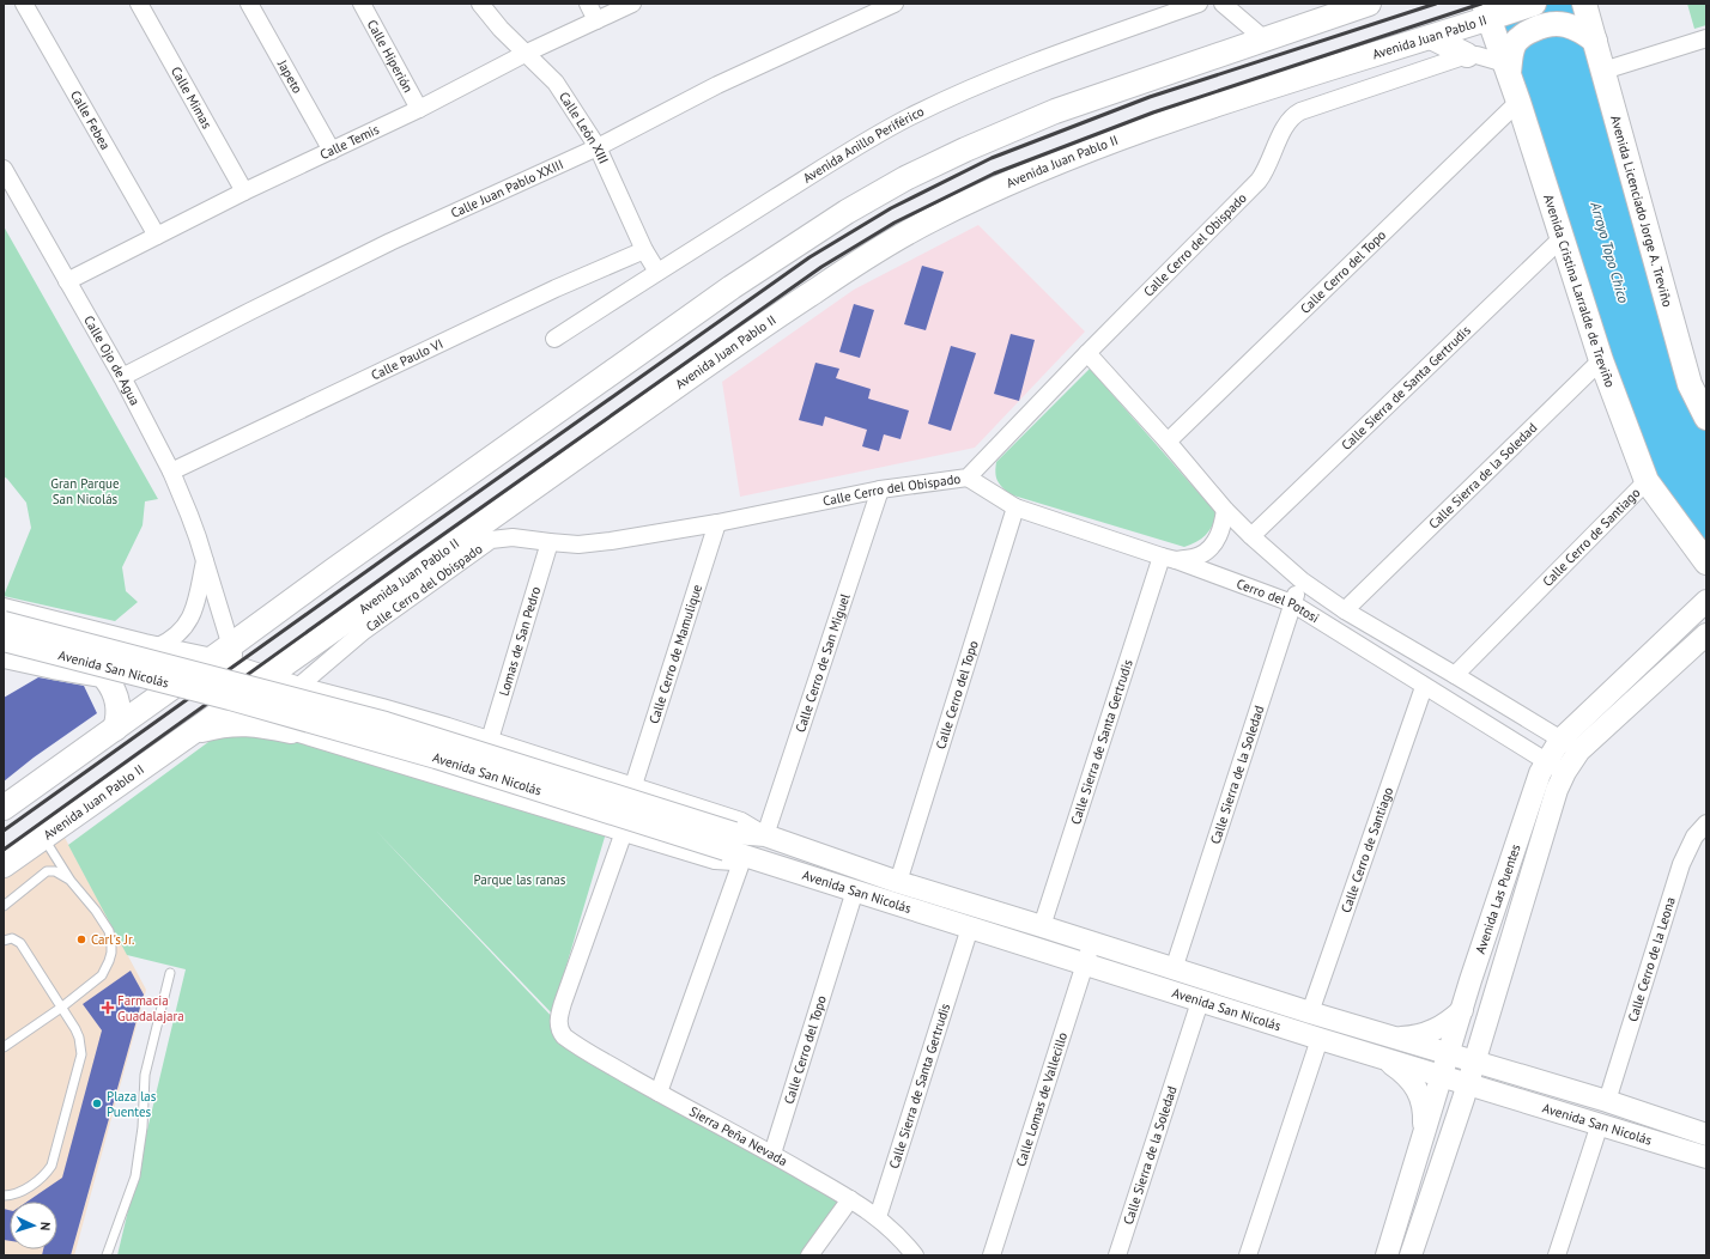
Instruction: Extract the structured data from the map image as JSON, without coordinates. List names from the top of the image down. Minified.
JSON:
{"streets":{"main road":["Avenida Juan Pablo II","Avenida Licenciado Jorge A. Treviño","Avenida Cristina Larralde de Treviño"],"street":["Calle Hiperión","Japeto","Calle Mimas","Calle Febea","Calle León XIII","Calle Temis","Avenida Anillo Periférico","Calle Juan Pablo XXIII","Calle Cerro del Obispado","Calle Cerro del Topo","Calle Paulo VI","Calle Ojo de Agua","Calle Sierra de Santa Gertrudis","Calle Sierra de la Soledad","Calle Cerro de Santiago","Cerro del Potosi","Lomas de San Pedro","Calle Cerro de Mamulique","Calle Cerro de San Miguel","Avenida San Nicolás","Avenida Las Puentes","Calle Cerro de la Leona","Calle Lomas de Vallecillo","Sierra Peña Nevada"]},"crossings":[["Avenida Juan Pablo II","Avenida Cristina Larralde de Treviño"],["Avenida Juan Pablo II","Calle Ojo de Agua"],["Calle Hiperión","Calle Temis"],["Japeto","Calle Temis"],["Calle Mimas","Calle Temis"],["Calle Febea","Calle Temis"],["Calle León XIII","Calle Temis"],["Calle León XIII","Avenida Anillo Periférico"],["Calle León XIII","Calle Juan Pablo XXIII"],["Calle León XIII","Calle Paulo VI"],["Calle Temis","Calle Ojo de Agua"],["Calle Juan Pablo XXIII","Calle Ojo de Agua"],["Calle Cerro del Obispado","Cerro del Potosi"],["Calle Cerro del Obispado","Lomas de San Pedro"],["Calle Cerro del Obispado","Calle Cerro de Mamulique"],["Calle Cerro del Obispado","Calle Cerro de San Miguel"],["Calle Cerro del Topo","Avenida Cristina Larralde de Treviño"],["Calle Cerro del Topo","Cerro del Potosi"],["Calle Cerro del Topo","Avenida San Nicolás"],["Calle Cerro del Topo","Sierra Peña Nevada"],["Avenida Cristina Larralde de Treviño","Calle Sierra de Santa Gertrudis"],["Avenida Cristina Larralde de Treviño","Calle Sierra de la Soledad"],["Avenida Cristina Larralde de Treviño","Calle Cerro de Santiago"],["Calle Paulo VI","Calle Ojo de Agua"],["Calle Sierra de Santa Gertrudis","Cerro del Potosi"],["Calle Sierra de Santa Gertrudis","Avenida San Nicolás"],["Calle Sierra de Santa Gertrudis","Sierra Peña Nevada"],["Calle Sierra de la Soledad","Cerro del Potosi"],["Calle Sierra de la Soledad","Avenida San Nicolás"],["Calle Cerro de Santiago","Cerro del Potosi"],["Calle Cerro de Santiago","Avenida San Nicolás"],["Cerro del Potosi","Avenida Las Puentes"],["Calle Cerro de San Miguel","Avenida San Nicolás"],["Avenida San Nicolás","Avenida Las Puentes"],["Avenida San Nicolás","Calle Cerro de la Leona"],["Avenida San Nicolás","Calle Lomas de Vallecillo"]],"water":["Arroyo Topo Chico"],"parks":["Gran Parque San Nicolás","Parque las ranas"],"places":{"other":["Carl's Jr.","Plaza las Puentes"],"health":["Farmacia Guadalajara"]},"north":"right"}
